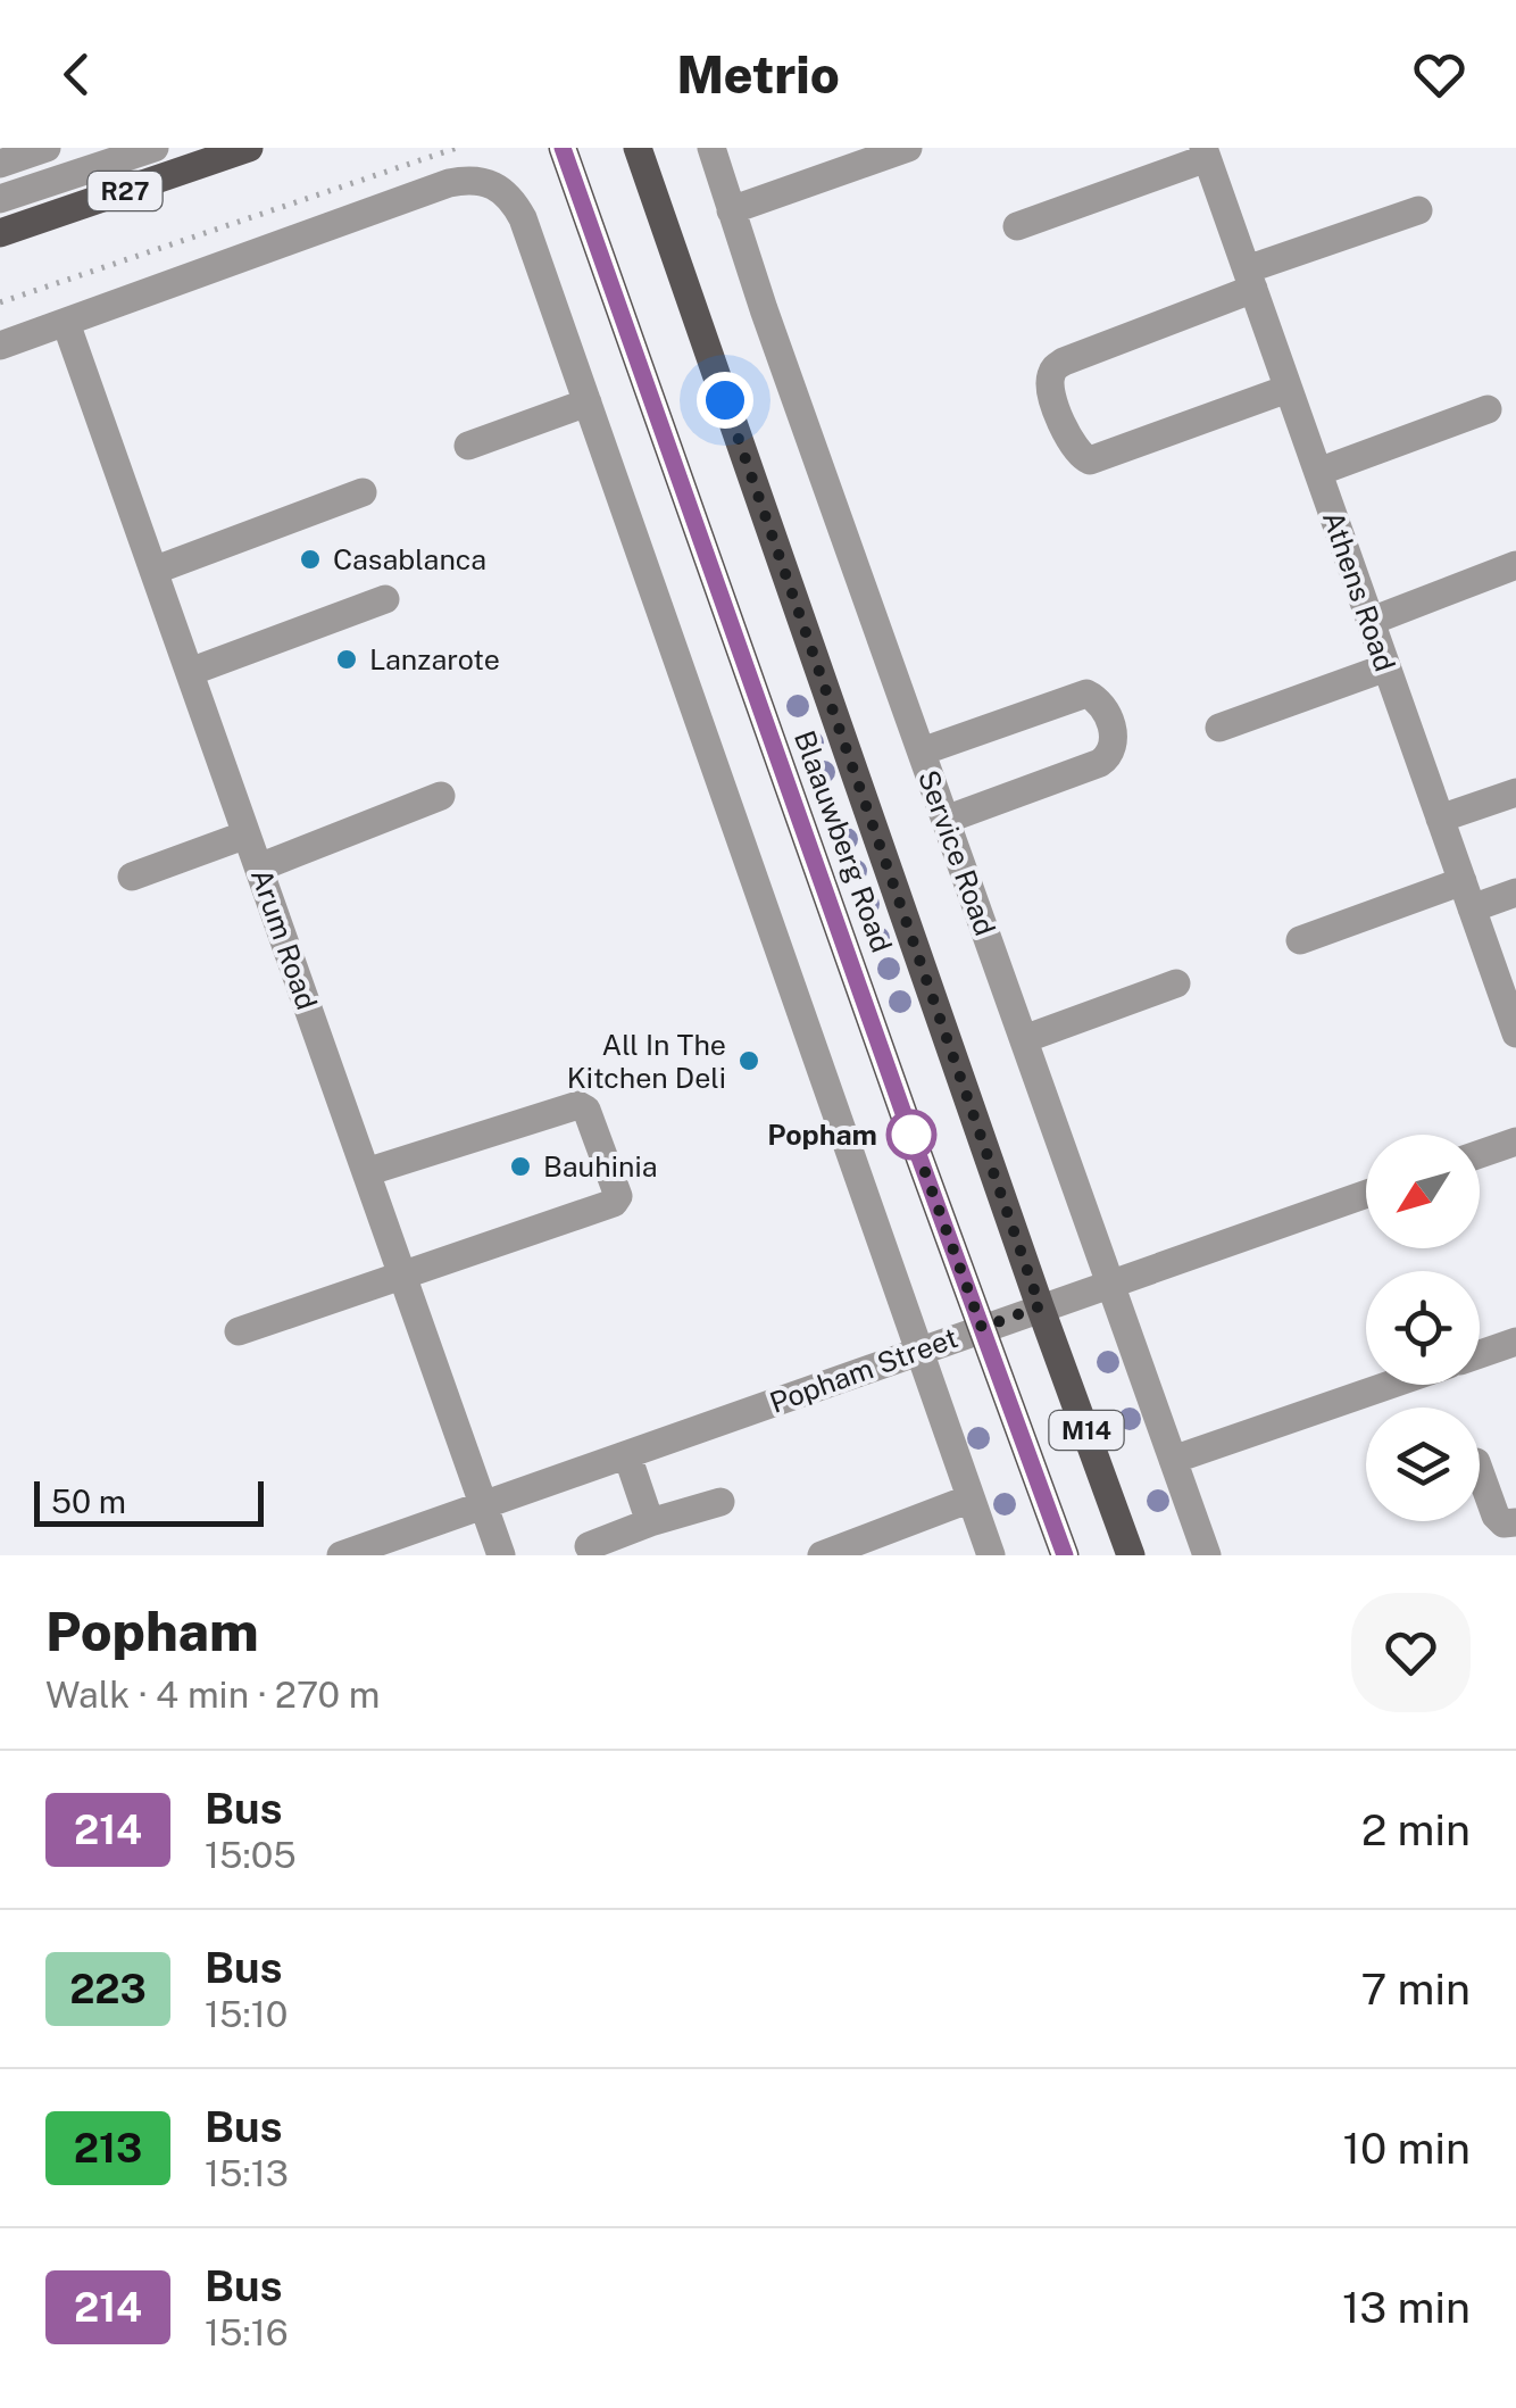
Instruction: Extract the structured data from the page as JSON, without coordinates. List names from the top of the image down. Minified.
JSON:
{"streets":{"main road":["R27","Blaauwberg Road","M14"],"street":["Athens Road","Service Road","Arum Road","Popham Street"]},"crossings":[["Blaauwberg Road","Popham Street"],["Service Road","Popham Street"],["Arum Road","Popham Street"]],"places":["Casablanca","Lanzarote","All In The Kitchen Deli","Popham","Bauhinia"],"lines":["bus line 214"],"scale_bar":"50 m","north":"bottom left","page":{"header":"Metrio","scale":"50 m","heading":["Popham","Walk · 4 min · 270 m"],"list":[{"mark":"214","name":"Bus","note":"15:05","value":"2 min"},{"mark":"223","name":"Bus","note":"15:10","value":"7 min"},{"mark":"213","name":"Bus","note":"15:13","value":"10 min"},{"mark":"214","name":"Bus","note":"15:16","value":"13 min"}]}}
